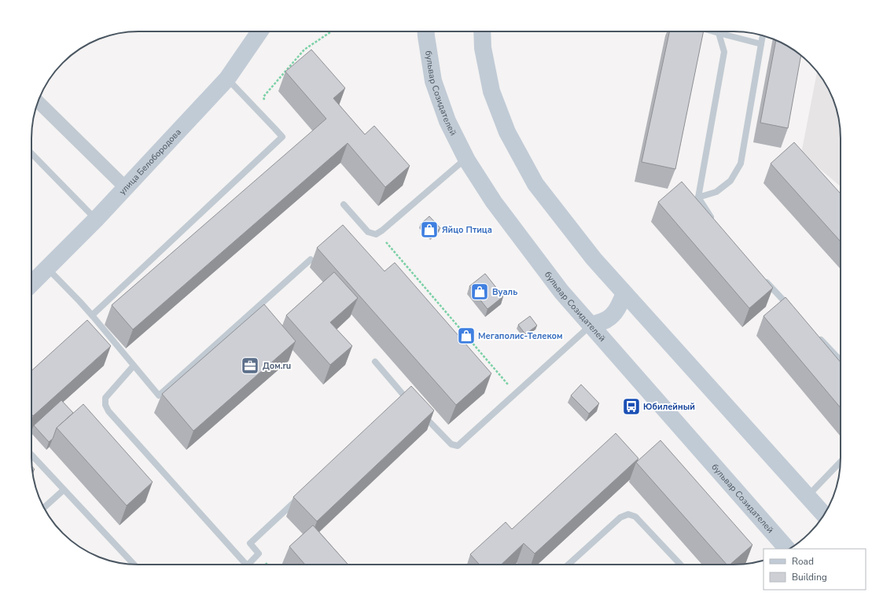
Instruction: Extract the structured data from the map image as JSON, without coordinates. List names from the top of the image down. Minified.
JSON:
{"streets":{"street":["бульвар Созидателей","улица Белобородова"]},"places":{"shop":["Яйцо Птица","Вуаль","Мегаполис-Телеком"],"office":["Дом.ru"],"bus stop":["Юбилейный"]},"legend":["Road","Building"]}
